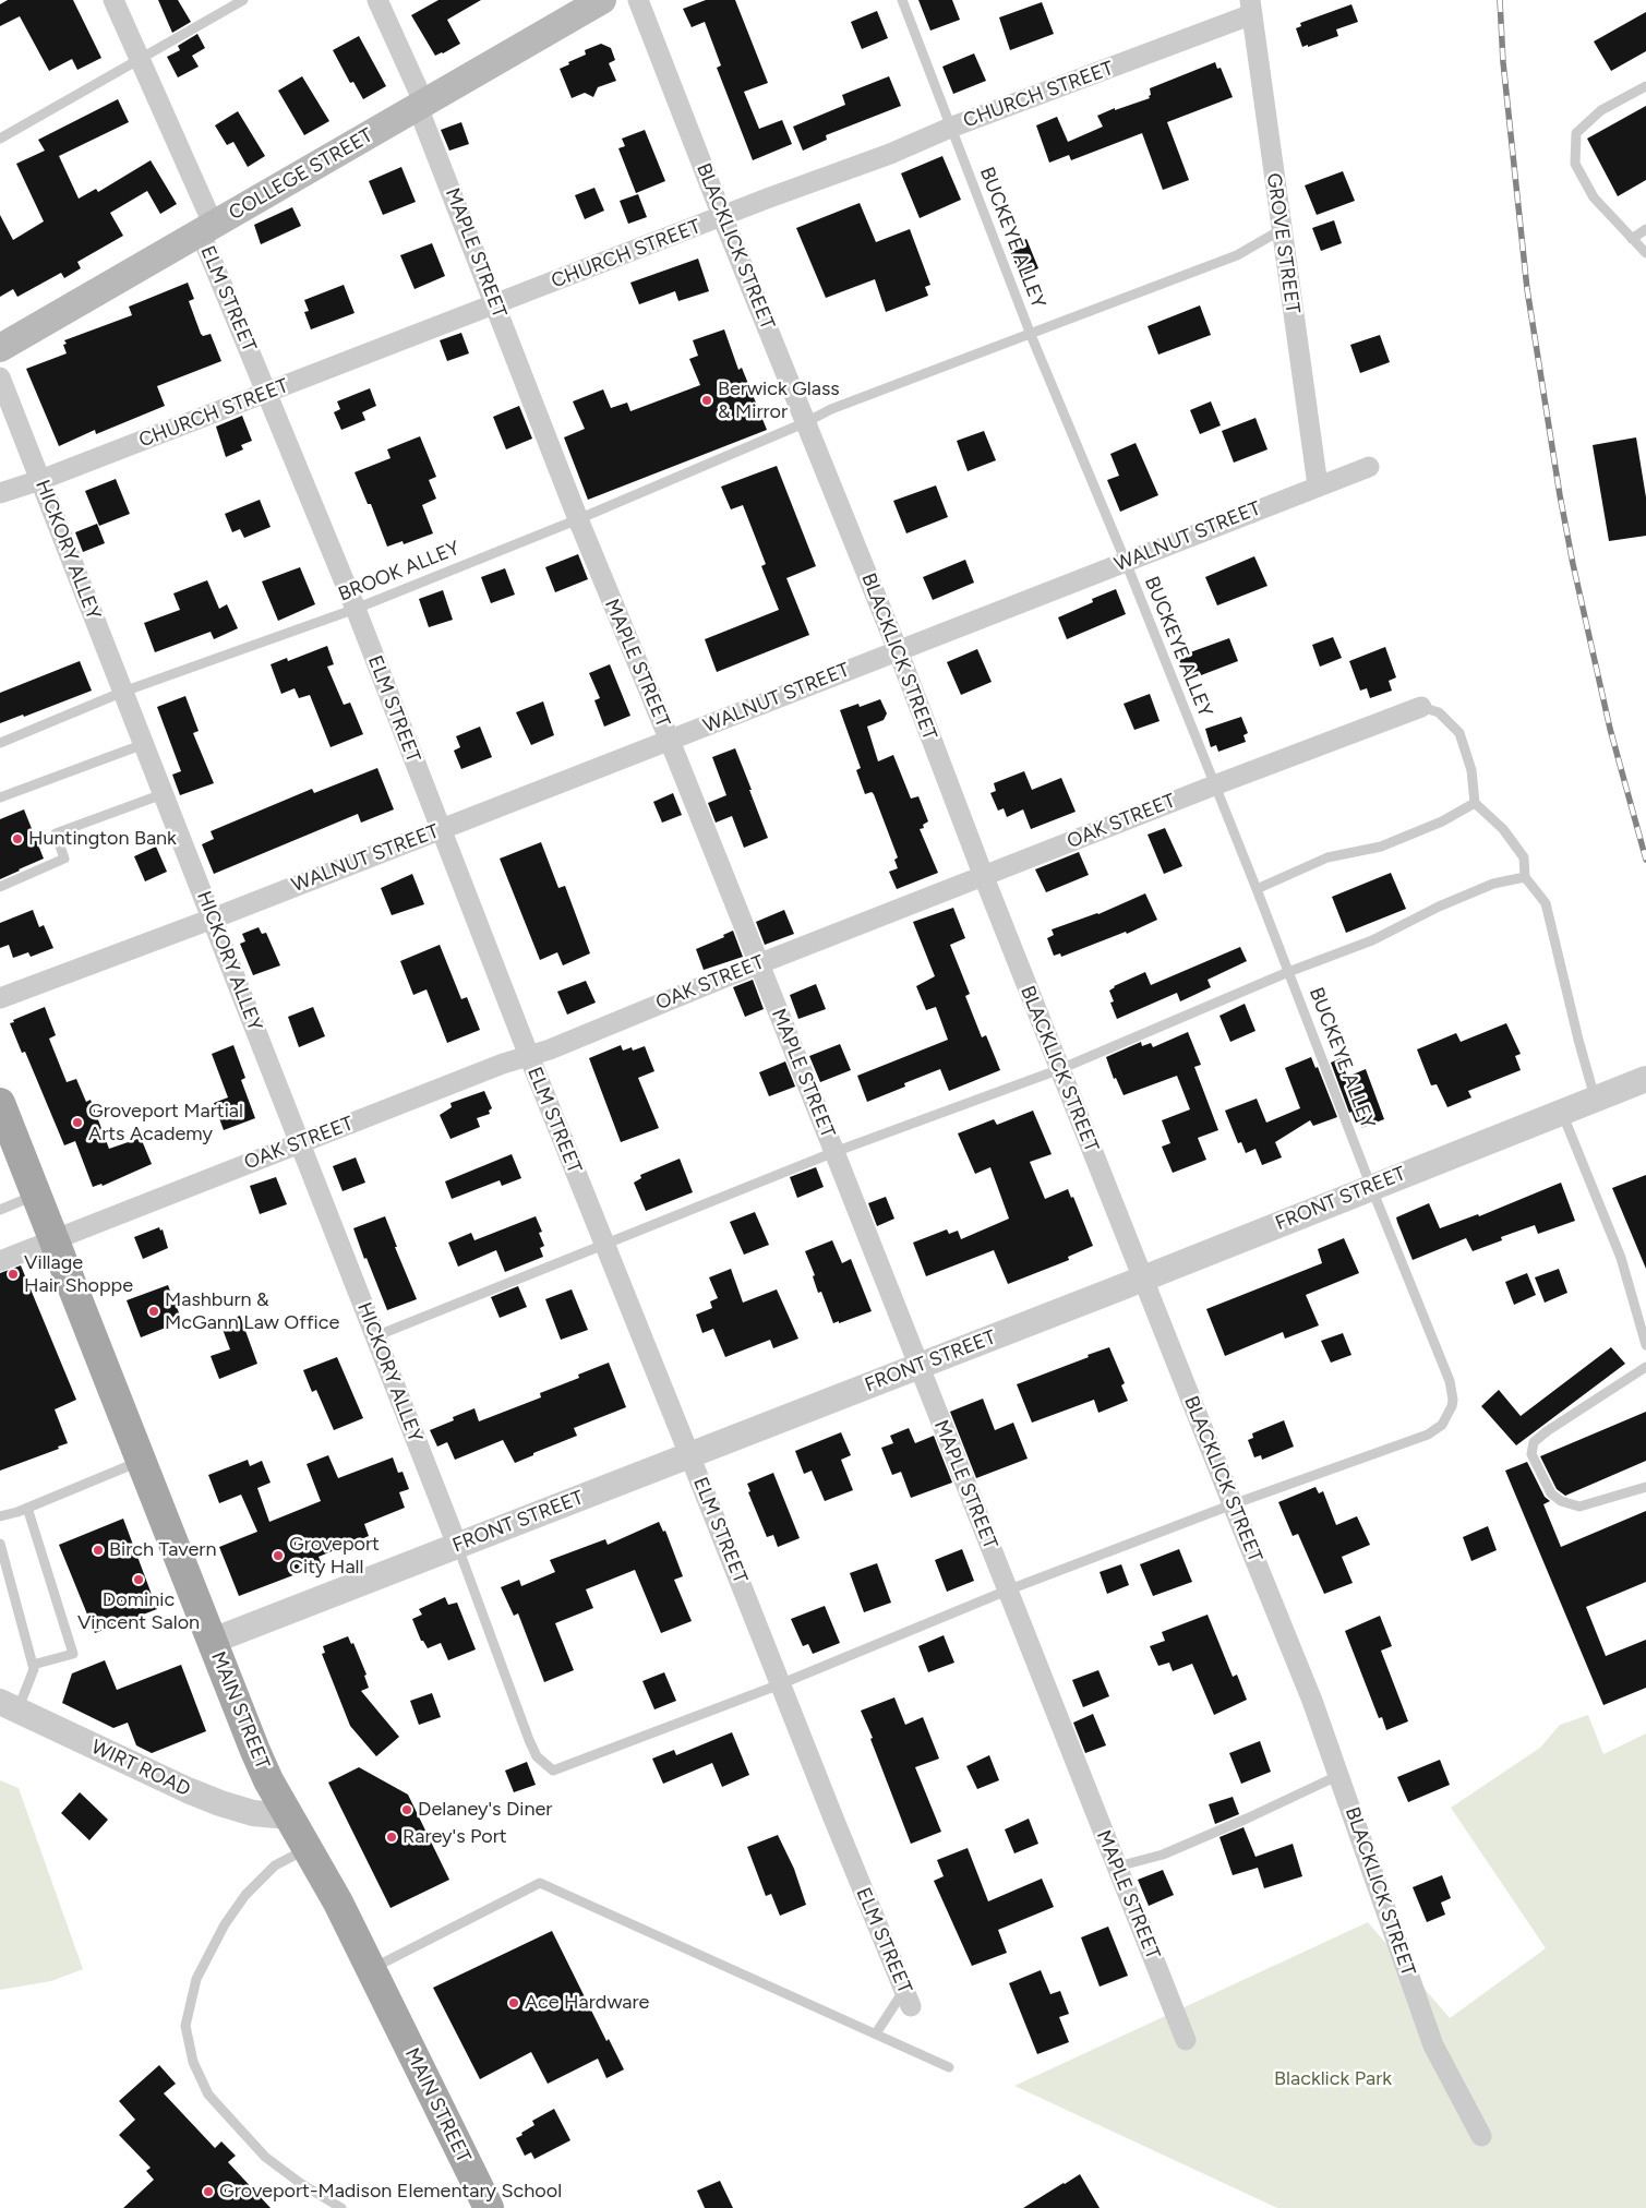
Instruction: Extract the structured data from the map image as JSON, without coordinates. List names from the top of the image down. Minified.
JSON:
{"streets":{"main road":["COLLEGE STREET","MAIN STREET"],"street":["CHURCH STREET","GROVE STREET","BLACKLICK STREET","MAPLE STREET","ELM STREET","WALNUT STREET","HICKORY ALLEY","OAK STREET","FRONT STREET","WIRT ROAD"],"lane":["BUCKEYE ALLEY","BROOK ALLEY"]},"crossings":[["CHURCH STREET","BUCKEYE ALLEY"],["CHURCH STREET","GROVE STREET"],["CHURCH STREET","BLACKLICK STREET"],["CHURCH STREET","MAPLE STREET"],["CHURCH STREET","ELM STREET"],["CHURCH STREET","HICKORY ALLEY"],["COLLEGE STREET","MAPLE STREET"],["COLLEGE STREET","ELM STREET"],["BUCKEYE ALLEY","BLACKLICK STREET"],["BUCKEYE ALLEY","MAPLE STREET"],["BUCKEYE ALLEY","ELM STREET"],["BUCKEYE ALLEY","WALNUT STREET"],["BUCKEYE ALLEY","HICKORY ALLEY"],["BUCKEYE ALLEY","BROOK ALLEY"],["BUCKEYE ALLEY","OAK STREET"],["BUCKEYE ALLEY","FRONT STREET"],["GROVE STREET","WALNUT STREET"],["GROVE STREET","BROOK ALLEY"],["BLACKLICK STREET","WALNUT STREET"],["BLACKLICK STREET","BROOK ALLEY"],["BLACKLICK STREET","OAK STREET"],["BLACKLICK STREET","FRONT STREET"],["MAPLE STREET","WALNUT STREET"],["MAPLE STREET","BROOK ALLEY"],["MAPLE STREET","OAK STREET"],["MAPLE STREET","FRONT STREET"],["ELM STREET","WALNUT STREET"],["ELM STREET","BROOK ALLEY"],["ELM STREET","OAK STREET"],["ELM STREET","FRONT STREET"],["WALNUT STREET","HICKORY ALLEY"],["HICKORY ALLEY","BROOK ALLEY"],["HICKORY ALLEY","OAK STREET"],["HICKORY ALLEY","FRONT STREET"],["OAK STREET","MAIN STREET"],["FRONT STREET","MAIN STREET"],["MAIN STREET","WIRT ROAD"]],"parks":["Blacklick Park"],"places":["Berwick Glass & Mirror","Huntington Bank","Groveport Martial Arts Academy","Village Hair Shoppe","Mashburn & McGann Law Office","Birch Tavern","Groveport City Hall","Dominic Vincent Salon","Delaney's Diner","Rarey's Port","Ace Hardware","Groveport-Madison Elementary School"]}
